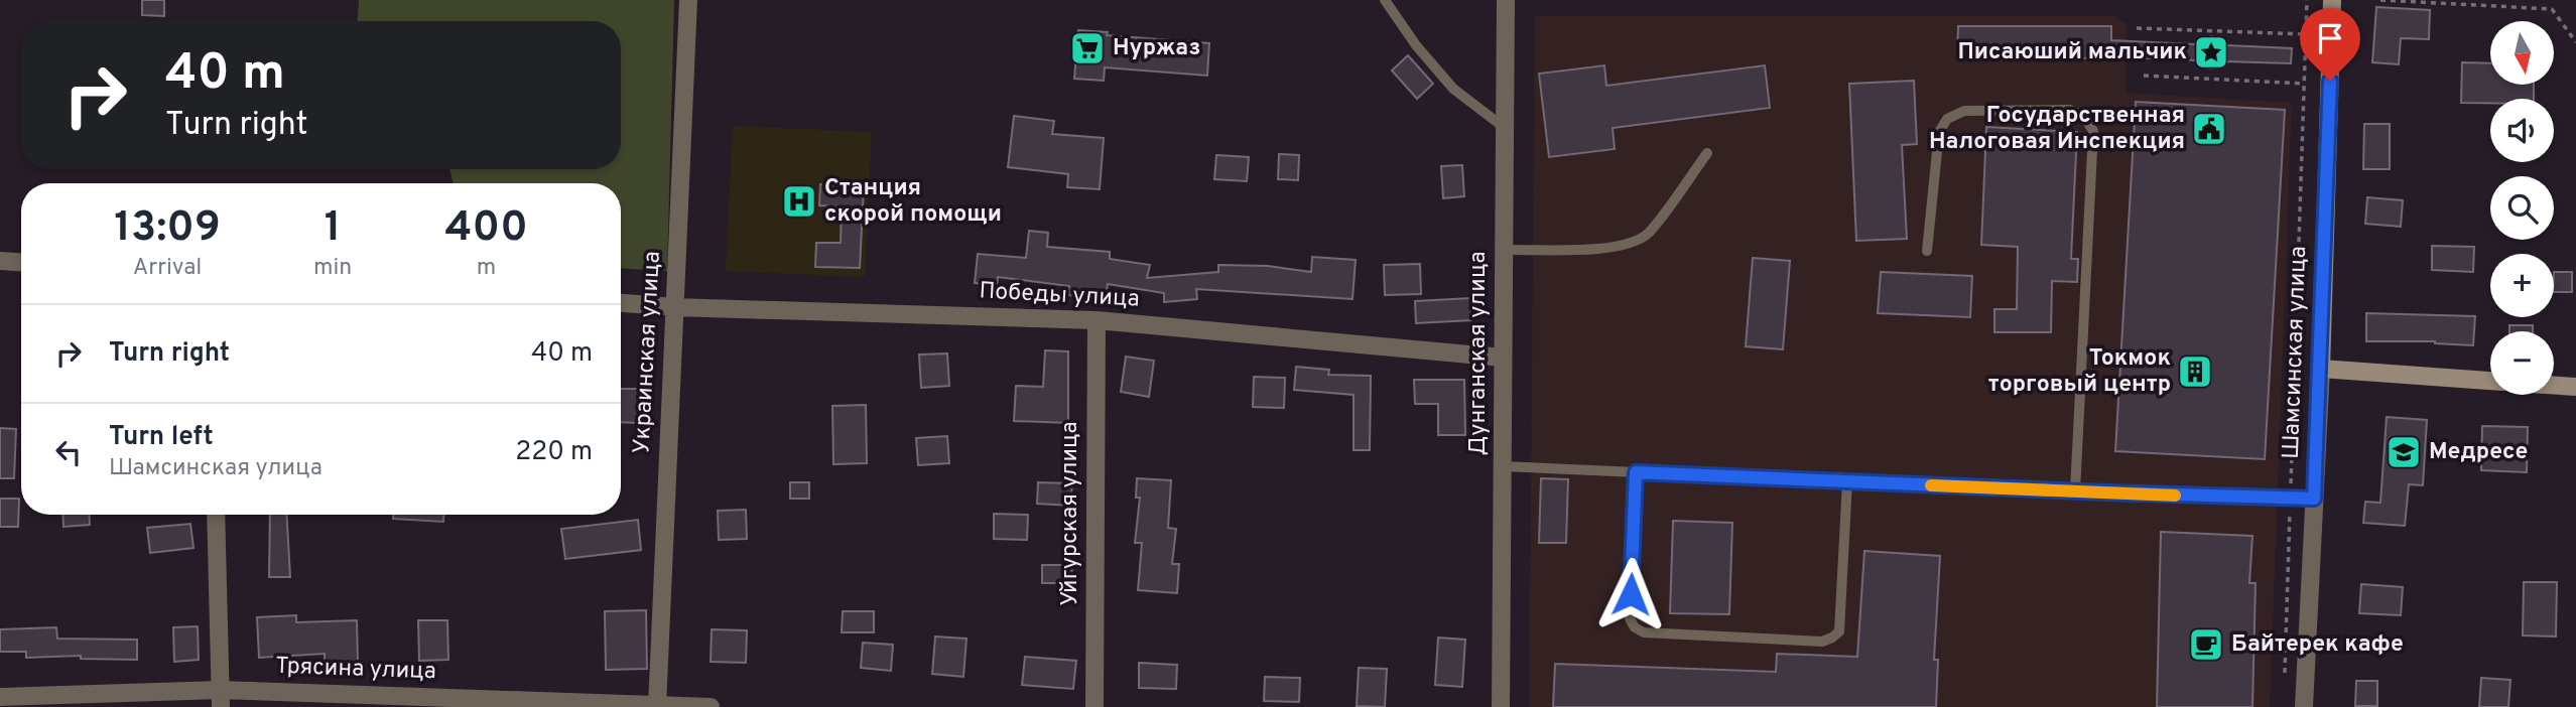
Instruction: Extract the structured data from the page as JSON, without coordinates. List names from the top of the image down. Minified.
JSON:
{"streets":{"main road":["Шамсинская улица"],"street":["Победы улица","Украинская улица","Дунганская улица","Уйгурская улица","Трясина улица"]},"crossings":[["Победы улица","Украинская улица"],["Победы улица","Дунганская улица"],["Победы улица","Уйгурская улица"],["Украинская улица","Трясина улица"]],"places":{"supermarket":["Нуржаз"],"place":["Писаюший мальчик"],"public building":["Государственная Налоговая Инспекция"],"hospital":["Станция скорой помощи"],"building":["Токмок торговый центр"],"school or university":["Медресе"],"cafe":["Байтерек кафе"]},"north":"bottom","page":{"map_buttons":["+","−"],"turn":["40 m","Turn right"],"eta":["13:09","Arrival","1","min","400","m"],"list":[{"name":"Turn right","value":"40 m"},{"name":"Turn left","note":"Шамсинская улица","value":"220 m"}]}}
